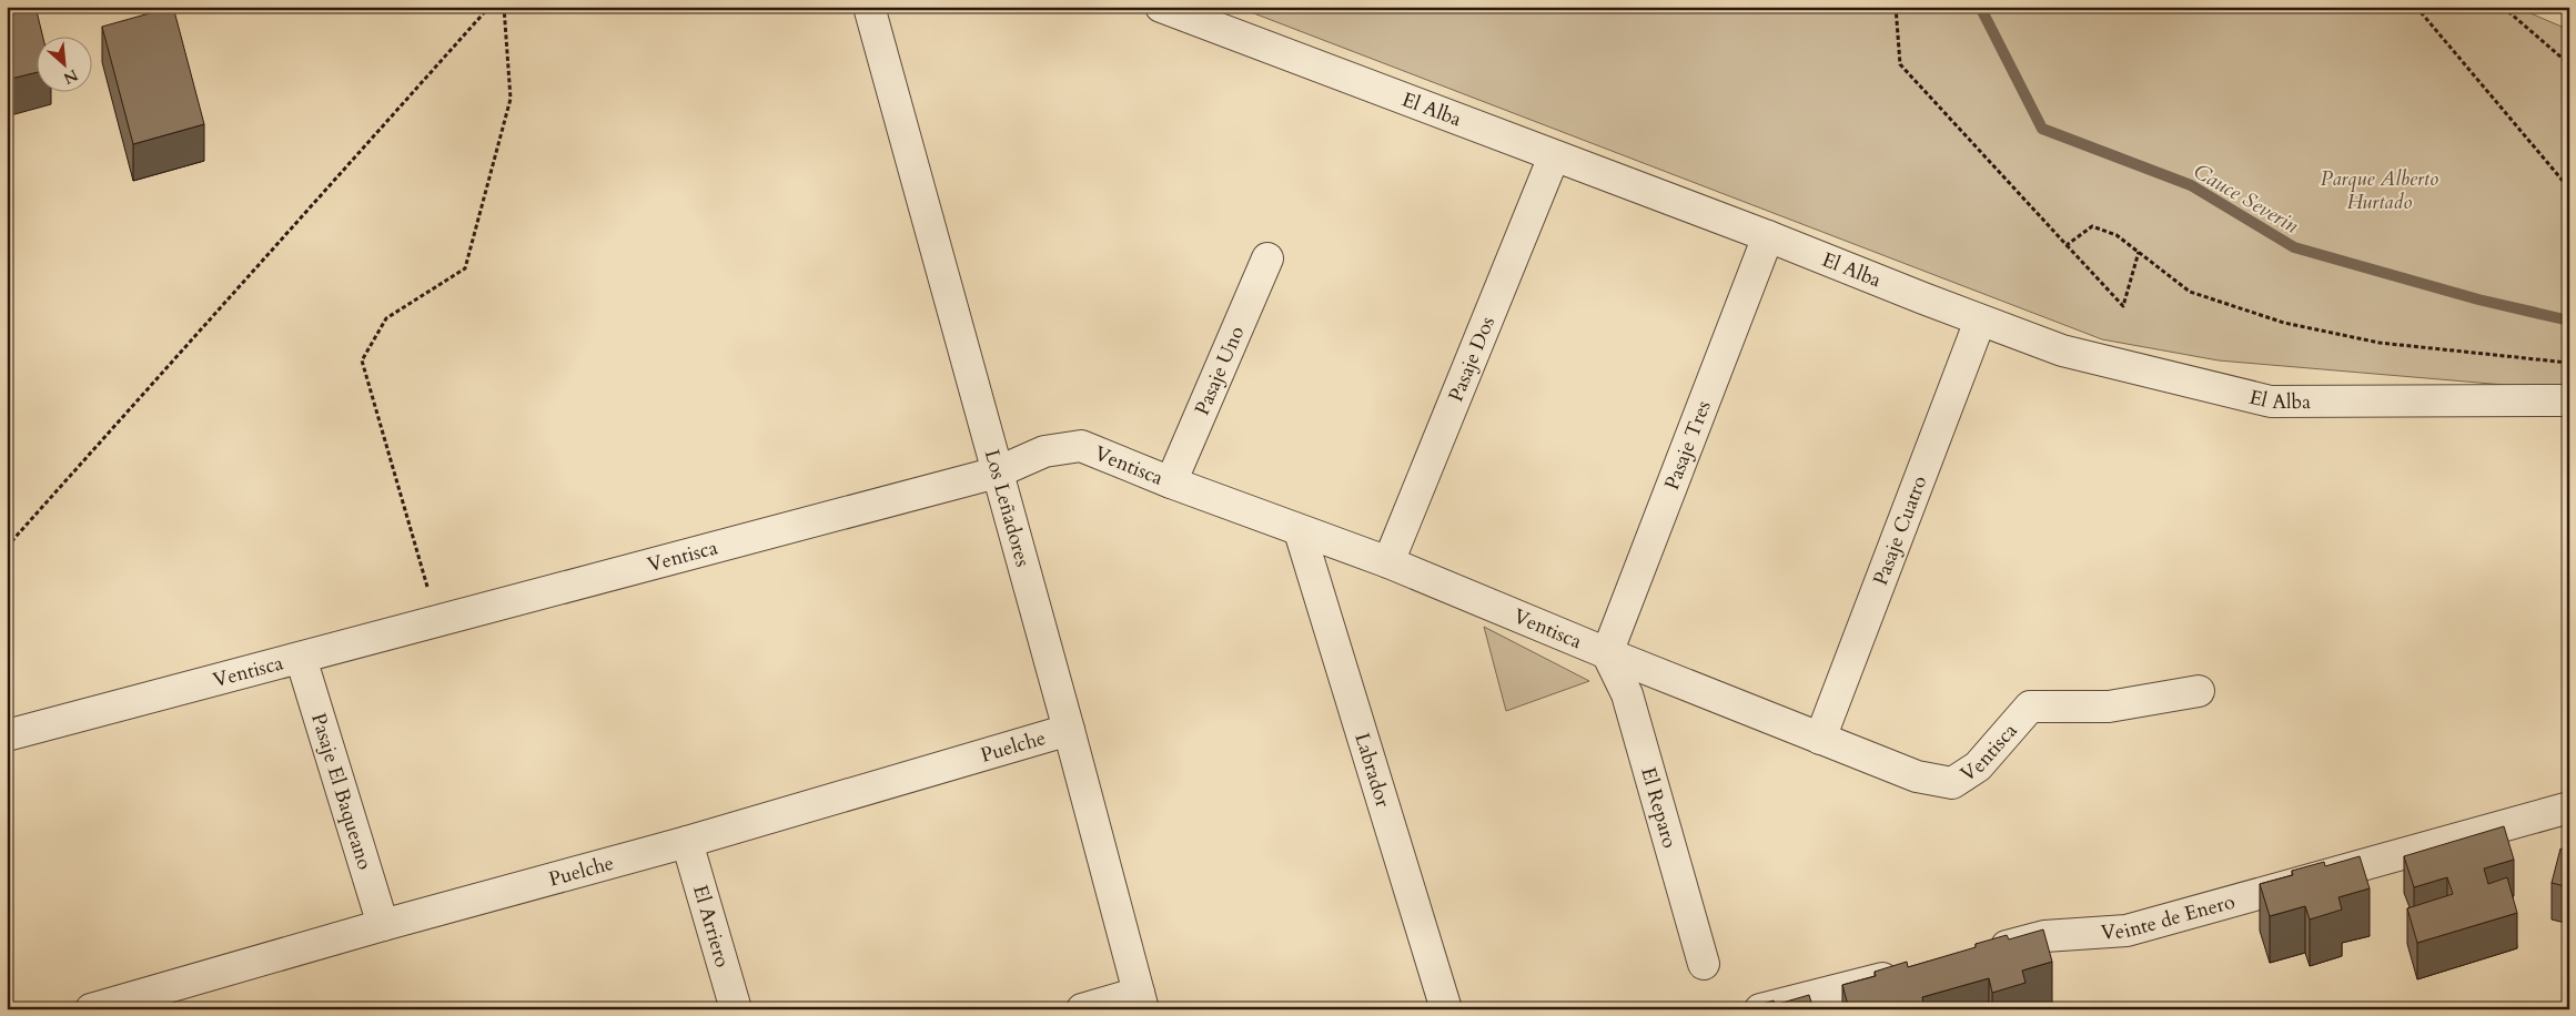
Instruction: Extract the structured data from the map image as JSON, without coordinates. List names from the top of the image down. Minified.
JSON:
{"streets":{"street":["El Alba","Pasaje Dos","Pasaje Uno","Pasaje Tres","Ventisca","Los Leñadores","Pasaje Cuatro","Puelche","Labrador","Pasaje El Baqueano","El Reparo","Veinte de Enero","El Arriero"]},"crossings":[["El Alba","Pasaje Dos"],["El Alba","Pasaje Tres"],["El Alba","Pasaje Cuatro"],["Pasaje Dos","Ventisca"],["Pasaje Uno","Ventisca"],["Pasaje Tres","Ventisca"],["Pasaje Tres","El Reparo"],["Ventisca","Los Leñadores"],["Ventisca","Pasaje Cuatro"],["Ventisca","Labrador"],["Ventisca","Pasaje El Baqueano"],["Ventisca","El Reparo"],["Los Leñadores","Puelche"],["Puelche","Pasaje El Baqueano"],["Puelche","El Arriero"]],"water":["Cauce Severin"],"parks":["Parque Alberto Hurtado"],"north":"bottom right"}
